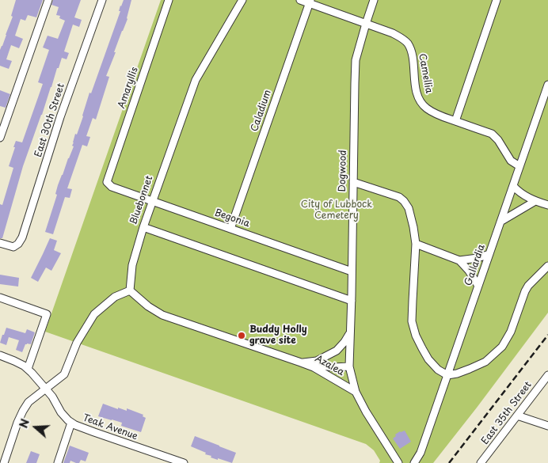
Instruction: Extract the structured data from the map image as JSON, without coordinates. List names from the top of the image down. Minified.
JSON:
{"streets":{"street":["Camellia","Amaryllis","Caladium","East 30th Street","Dogwood","Bluebonnet","Begonia","Gallardia","Azalea","East 35th Street","Teak Avenue"]},"crossings":[["Camellia","Caladium"],["Camellia","Dogwood"],["Camellia","Gallardia"],["Amaryllis","Begonia"],["Caladium","Begonia"],["Dogwood","Begonia"],["Dogwood","Azalea"],["Bluebonnet","Begonia"],["Bluebonnet","Azalea"]],"parks":["City of Lubbock Cemetery"],"places":["Buddy Holly grave site"],"north":"left"}
